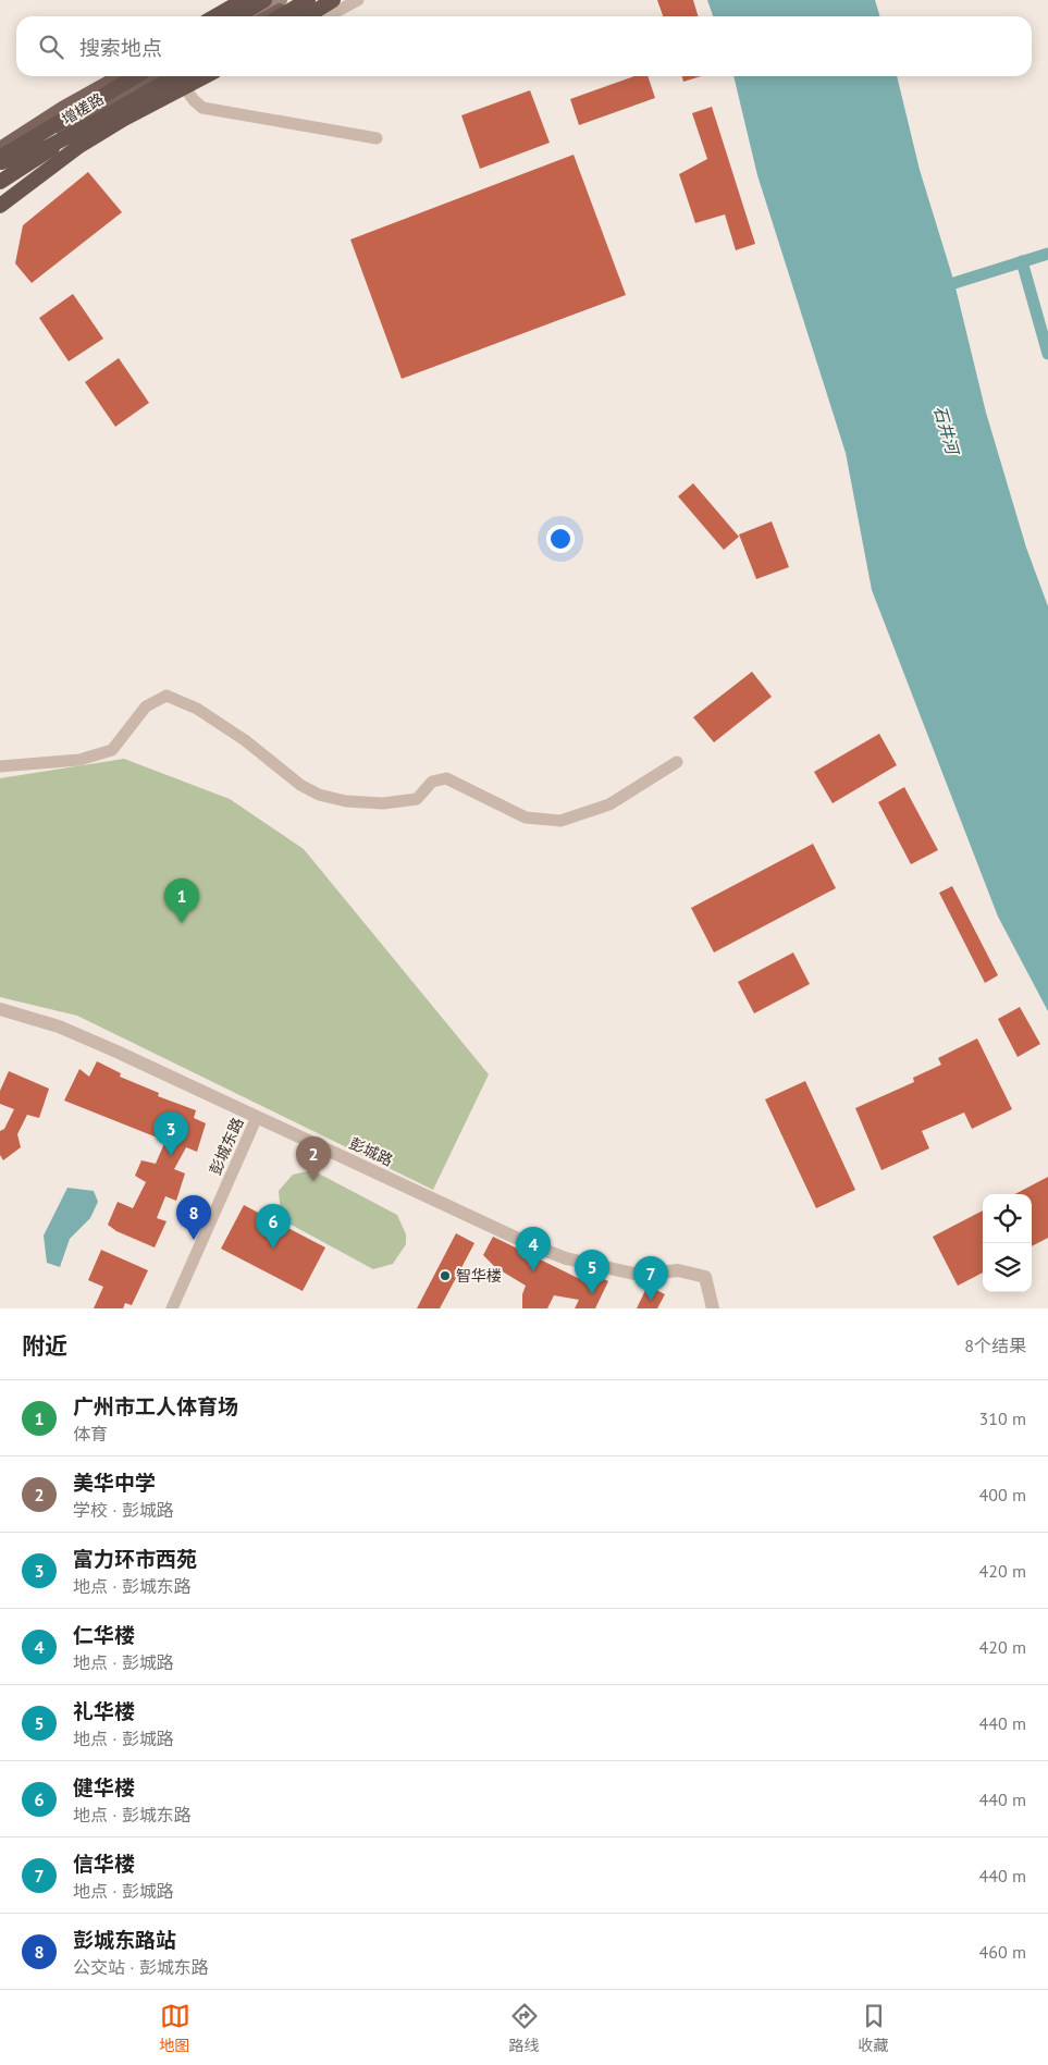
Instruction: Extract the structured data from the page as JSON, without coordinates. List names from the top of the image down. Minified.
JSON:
{"streets":{"highway":["增槎路"],"street":["彭城东路","彭城路"]},"crossings":[["彭城东路","彭城路"]],"water":["石井河"],"places":["智华楼"],"page":{"search":"搜索地点","pins":["1","3","2","8","6","4","5","7"],"heading":["附近","8个结果"],"list":[{"mark":"1","name":"广州市工人体育场","note":"体育","value":"310 m"},{"mark":"2","name":"美华中学","note":"学校 · 彭城路","value":"400 m"},{"mark":"3","name":"富力环市西苑","note":"地点 · 彭城东路","value":"420 m"},{"mark":"4","name":"仁华楼","note":"地点 · 彭城路","value":"420 m"},{"mark":"5","name":"礼华楼","note":"地点 · 彭城路","value":"440 m"},{"mark":"6","name":"健华楼","note":"地点 · 彭城东路","value":"440 m"},{"mark":"7","name":"信华楼","note":"地点 · 彭城路","value":"440 m"},{"mark":"8","name":"彭城东路站","note":"公交站 · 彭城东路","value":"460 m"}],"nav":["地图","路线","收藏"]}}
